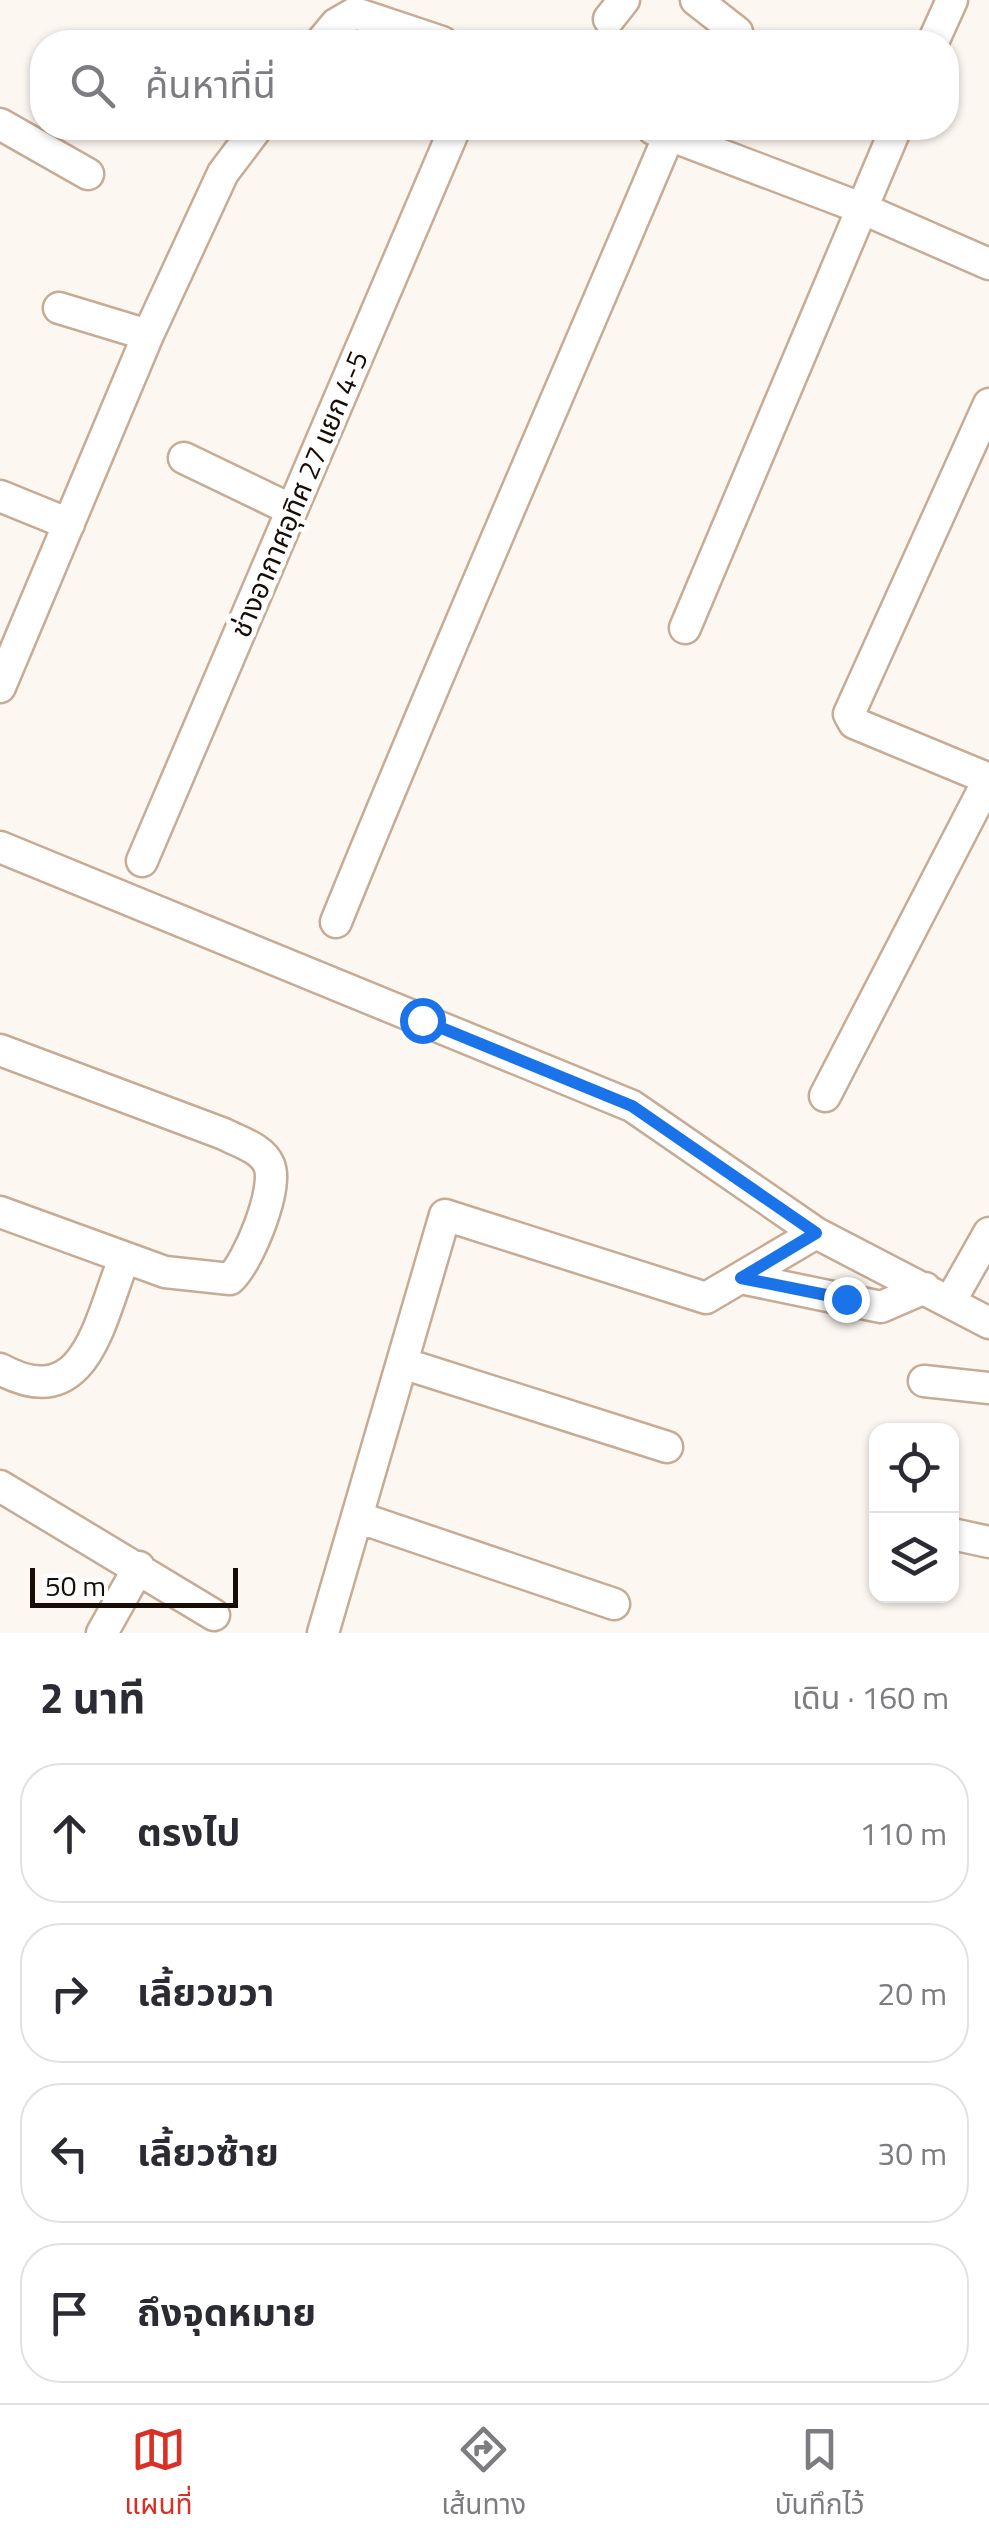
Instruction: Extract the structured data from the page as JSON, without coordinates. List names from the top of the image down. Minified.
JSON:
{"streets":{"street":["ช่างอากาศอุทิศ 27 แยก 4-5"]},"scale_bar":"50 m","page":{"search":"ค้นหาที่นี่","scale":"50 m","heading":["2 นาที","เดิน · 160 m"],"list":[["ตรงไป","110 m"],["เลี้ยวขวา","20 m"],["เลี้ยวซ้าย","30 m"],"ถึงจุดหมาย"],"nav":["แผนที่","เส้นทาง","บันทึกไว้"]}}
